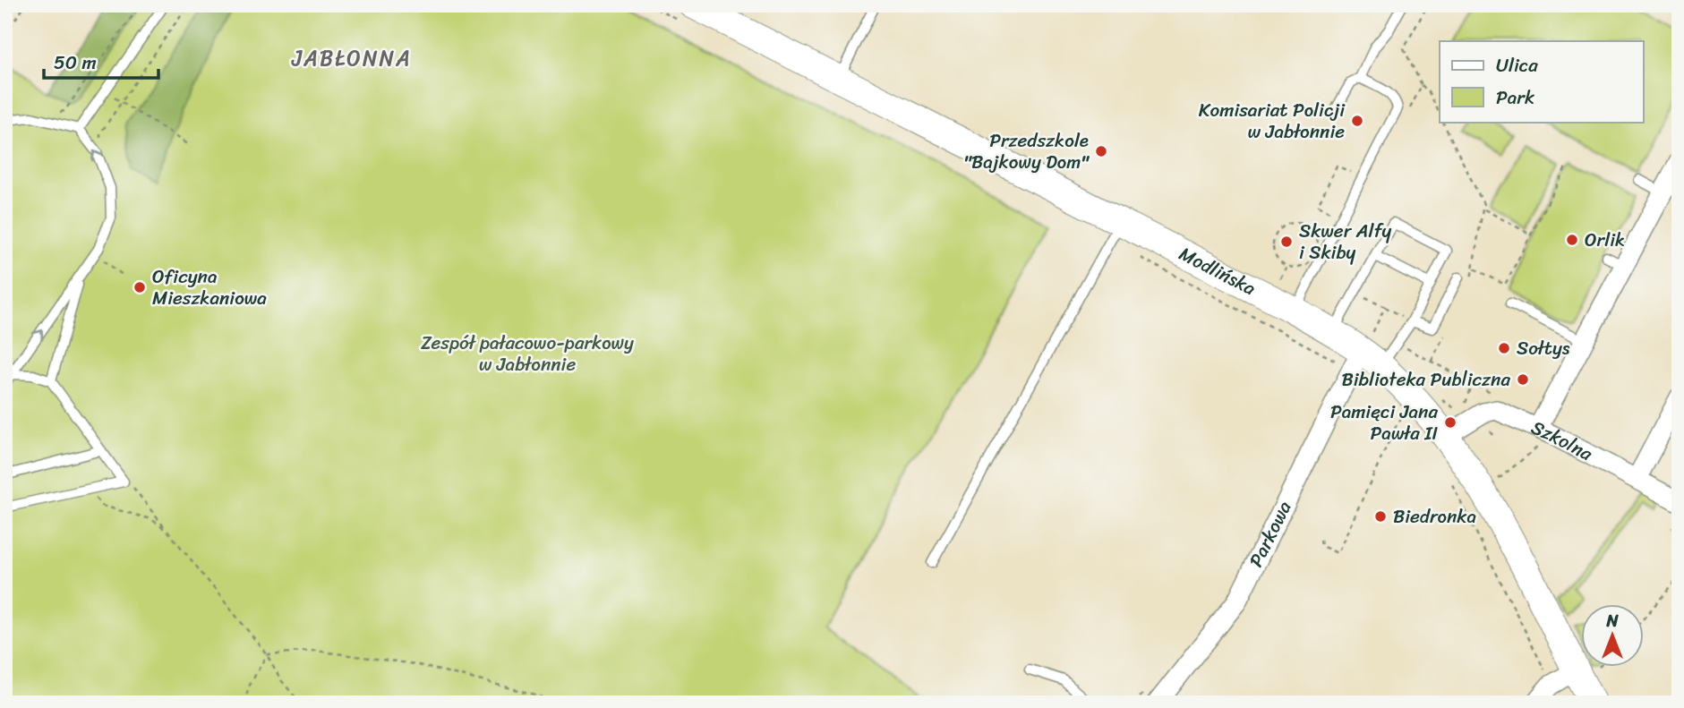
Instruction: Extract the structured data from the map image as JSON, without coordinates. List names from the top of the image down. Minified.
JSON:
{"streets":{"main road":["Modlińska"],"street":["Szkolna","Parkowa"]},"crossings":[["Modlińska","Szkolna"],["Modlińska","Parkowa"]],"districts":["JABŁONNA"],"parks":["Zespół pałacowo-parkowy w Jabłonnie"],"places":["Komisariat Policji w Jabłonnie","Przedszkole \"Bajkowy Dom\"","Orlik","Skwer Alfy i Skiby","Oficyna Mieszkaniowa","Sołtys","Biblioteka Publiczna","Pamięci Jana Pawła II","Biedronka"],"legend":["Ulica","Park"],"scale_bar":"50 m","north":"top"}
